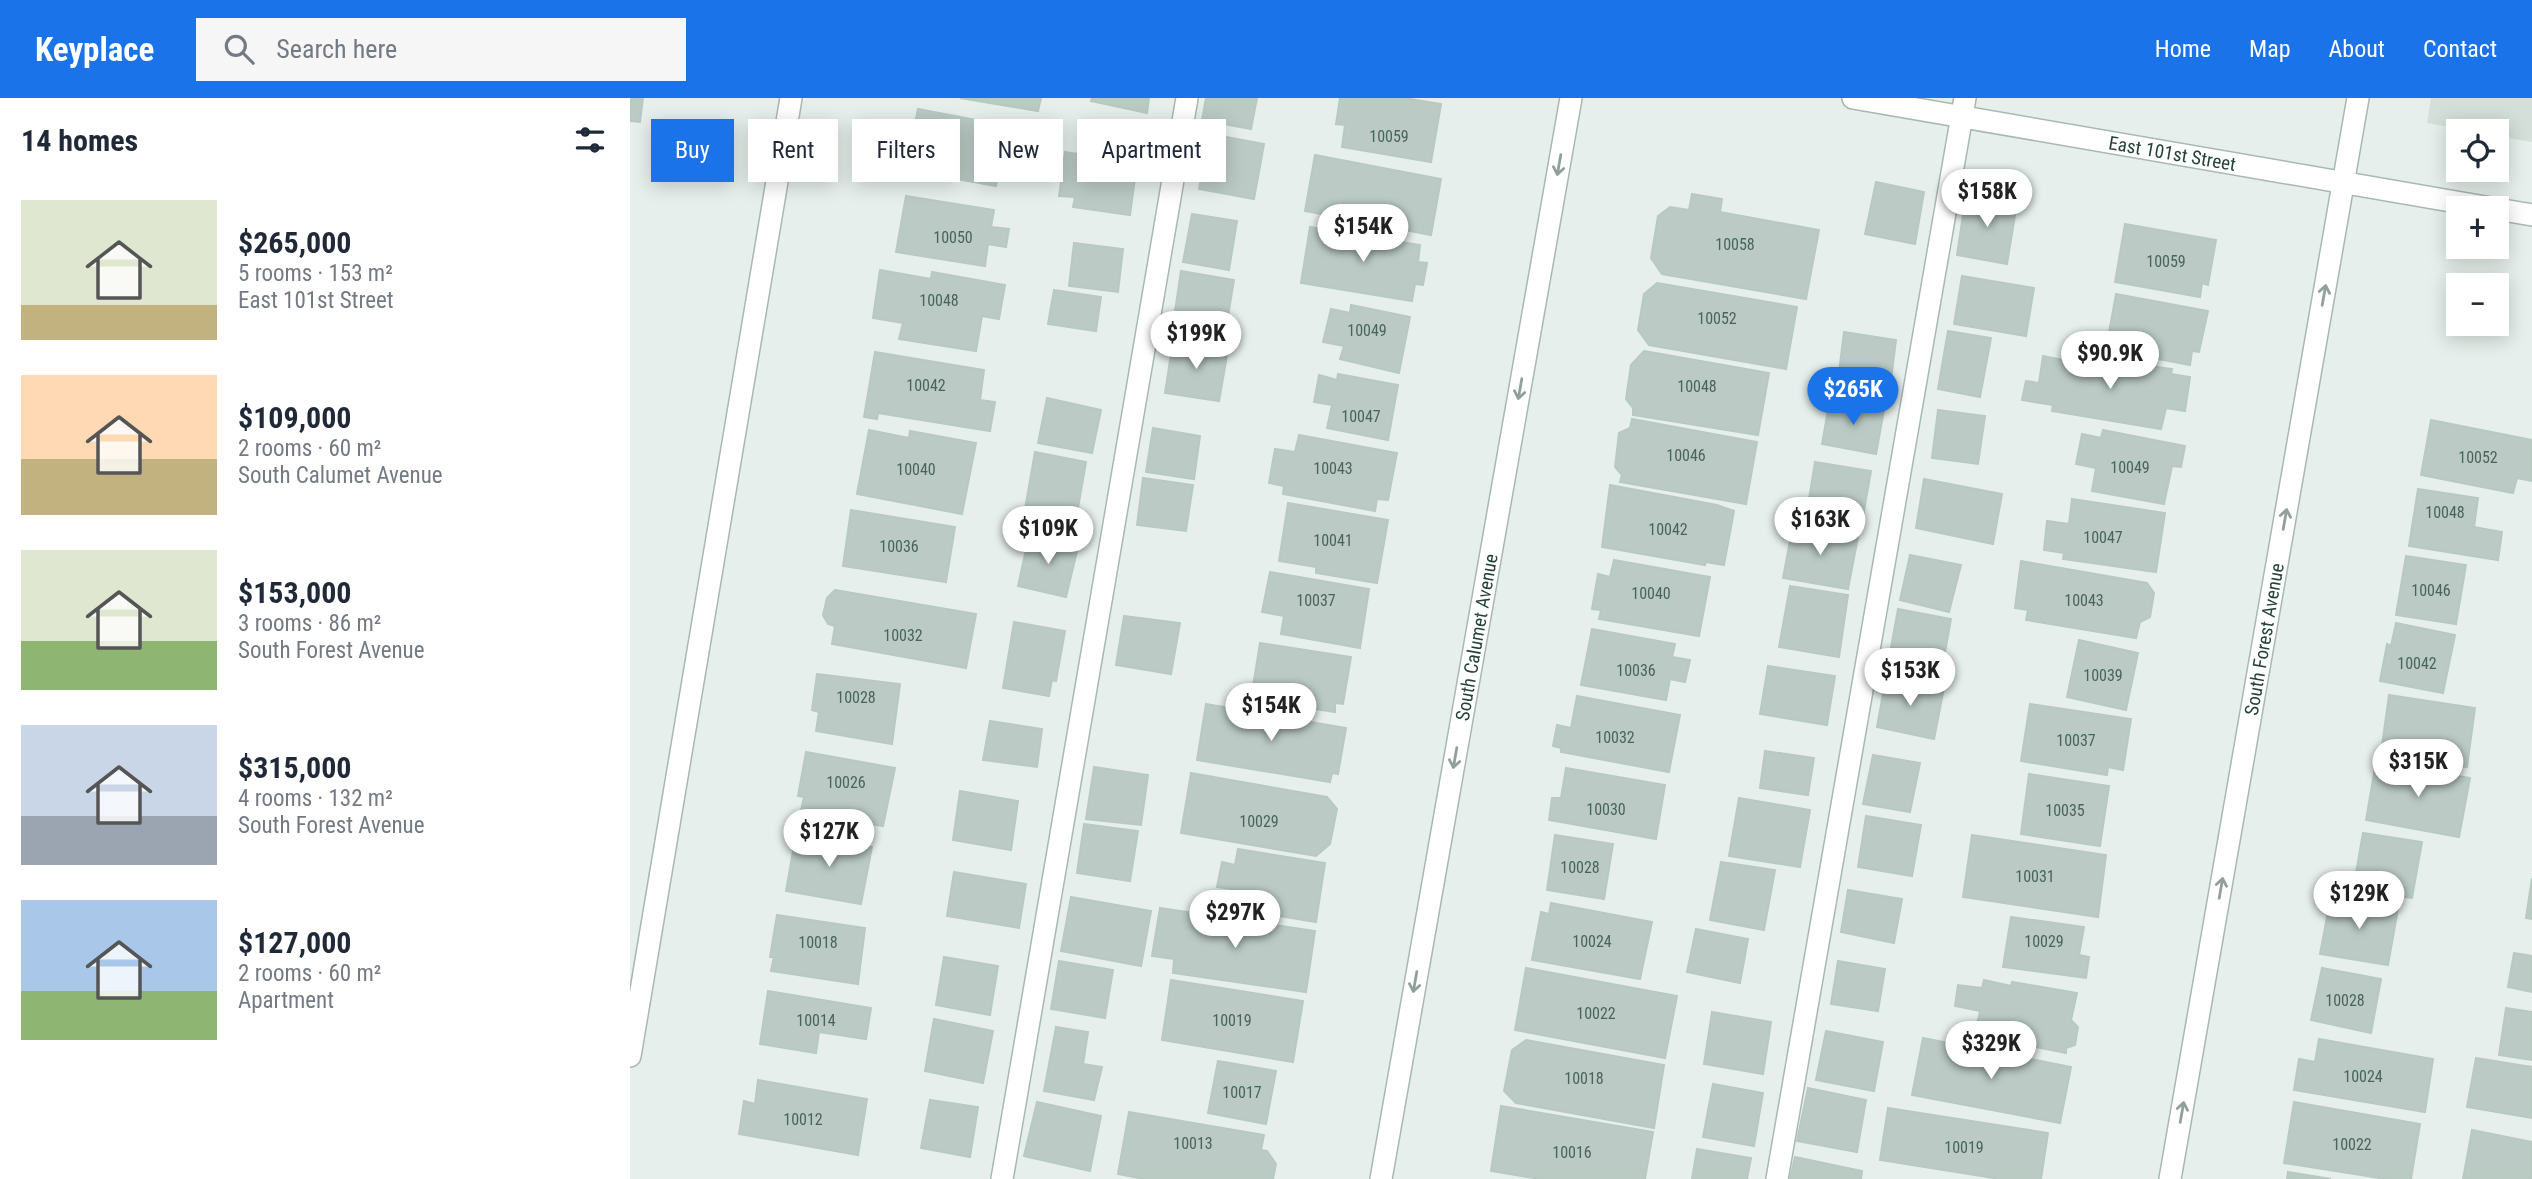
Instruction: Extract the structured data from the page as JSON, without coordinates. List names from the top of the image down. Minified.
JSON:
{"streets":{"street":["East 101st Street","South Forest Avenue","South Calumet Avenue"]},"crossings":[["East 101st Street","South Forest Avenue"]],"one_way":["South Forest Avenue","South Calumet Avenue"],"house_numbers":["10059","10050","10058","10059","10048","10052","10049","10042","10048","10047","10046","10052","10049","10043","10040","10048","10042","10047","10041","10036","10046","10040","10037","10043","10032","10042","10036","10039","10028","10032","10037","10026","10030","10035","10029","10028","10031","10024","10029","10018","10028","10022","10014","10019","10024","10018","10017","10012","10013","10022","10019","10016"],"page":{"header":"Keyplace","search":"Search here","nav":["Home","Map","About","Contact"],"heading":"14 homes","map_buttons":["+","−"],"chip":["Buy","Rent","Filters","New","Apartment"],"price":["$158K","$154K","$199K","$90.9K","$265K","$163K","$109K","$153K","$154K","$315K","$127K","$129K","$297K","$329K"],"list":[{"name":"$265,000","note":"5 rooms · 153 m² · East 101st Street"},{"name":"$109,000","note":"2 rooms · 60 m² · South Calumet Avenue"},{"name":"$153,000","note":"3 rooms · 86 m² · South Forest Avenue"},{"name":"$315,000","note":"4 rooms · 132 m² · South Forest Avenue"},{"name":"$127,000","note":"2 rooms · 60 m² · Apartment"}]}}
